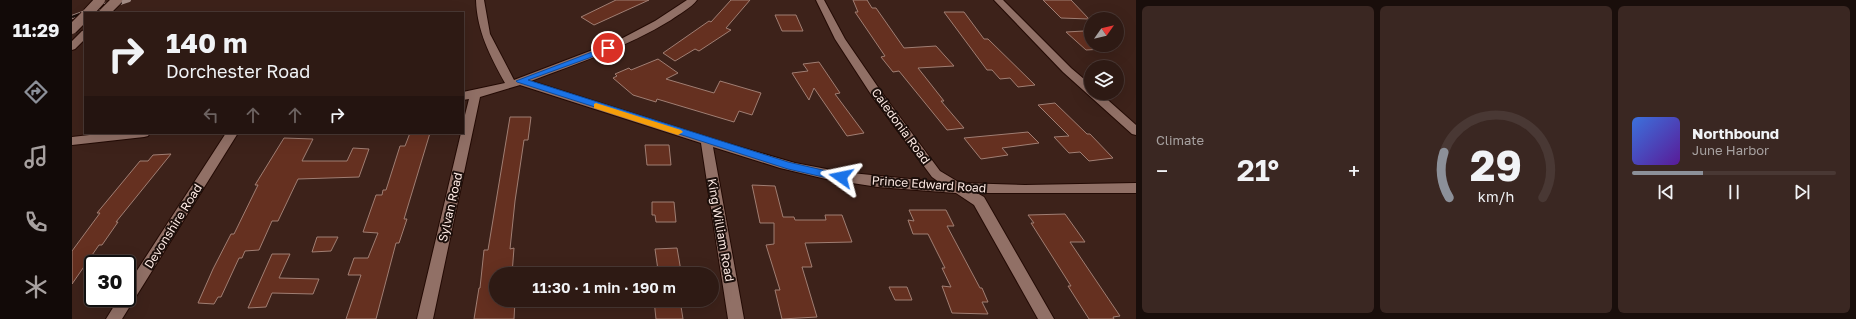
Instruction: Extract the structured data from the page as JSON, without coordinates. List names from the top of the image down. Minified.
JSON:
{"streets":{"street":["Caledonia Road","Prince Edward Road","Sylvan Road","Devonshire Road","King William Road"]},"crossings":[["Caledonia Road","Prince Edward Road"],["Prince Edward Road","King William Road"]],"north":"top right","page":{"tabs":"11:29","tile":"Climate","turn":["140 m","Dorchester Road"],"song":["Northbound","June Harbor"],"heat":["−","21°","+"],"limit":"30","trip":"11:30 · 1 min · 190 m","gauge":["29","km/h"]}}
